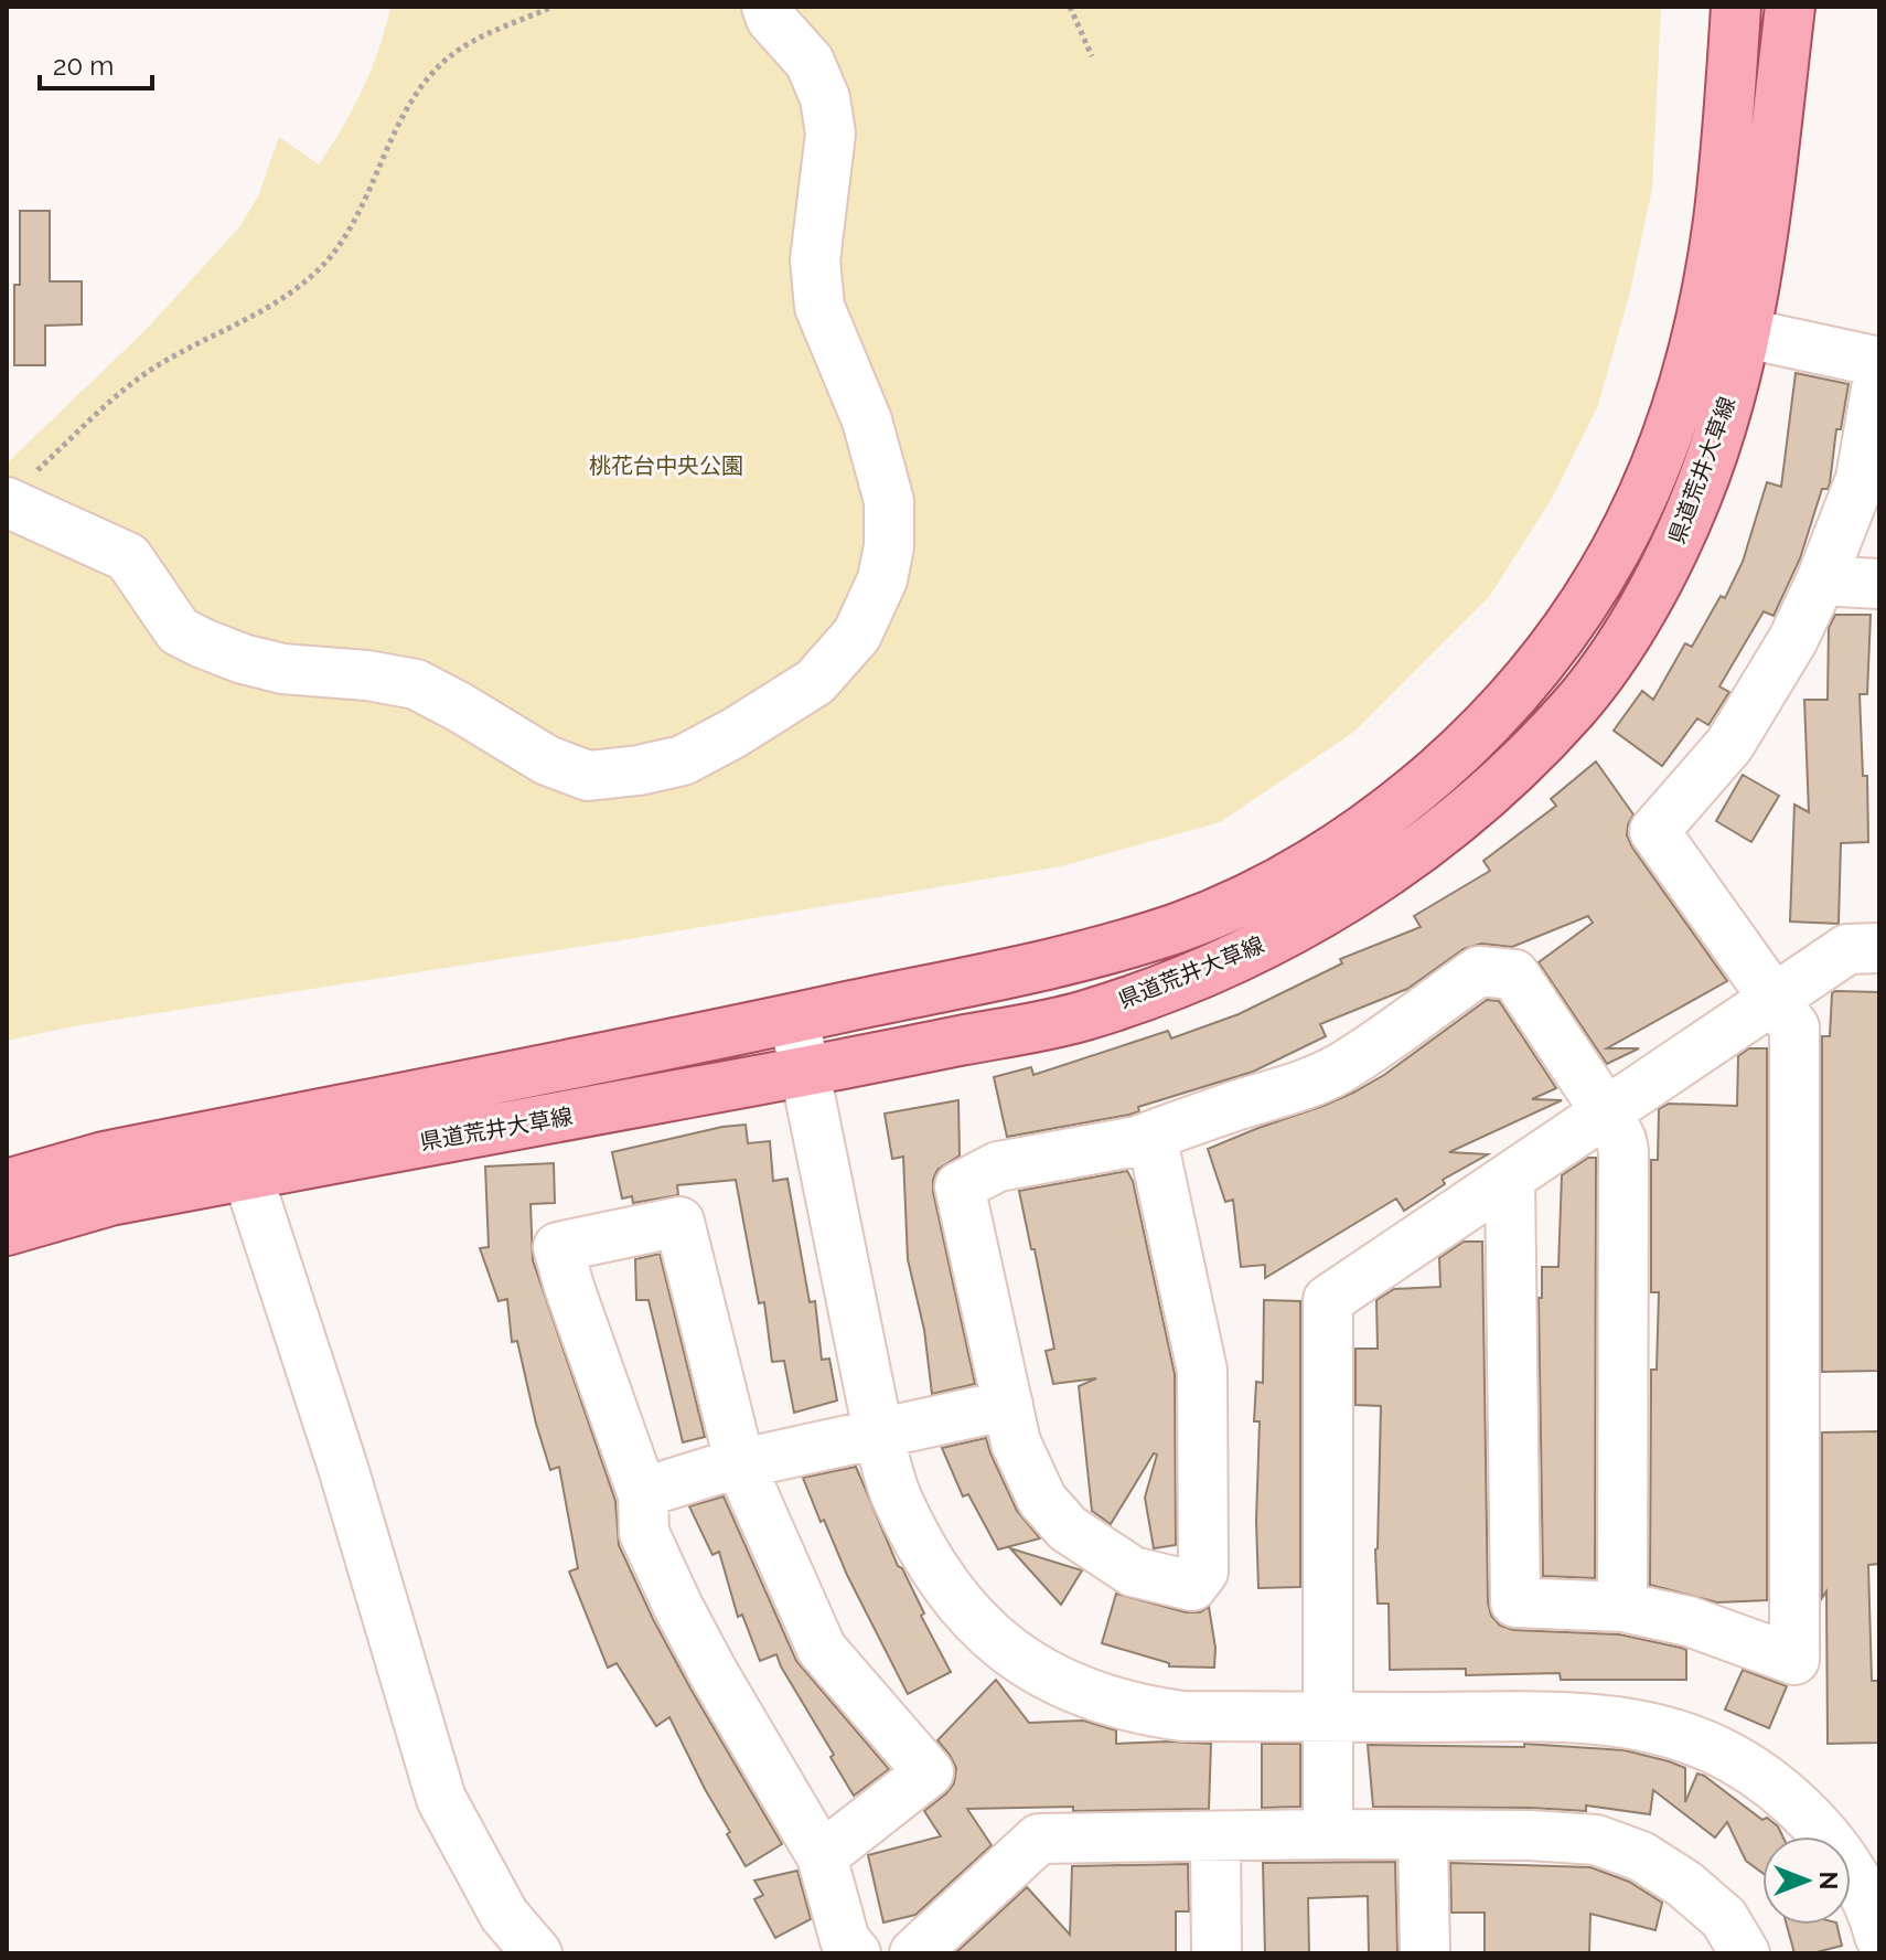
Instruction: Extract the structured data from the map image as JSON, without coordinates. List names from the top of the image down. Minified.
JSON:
{"streets":{"main road":["県道荒井大草線"]},"parks":["桃花台中央公園"],"scale_bar":"20 m","north":"right"}
